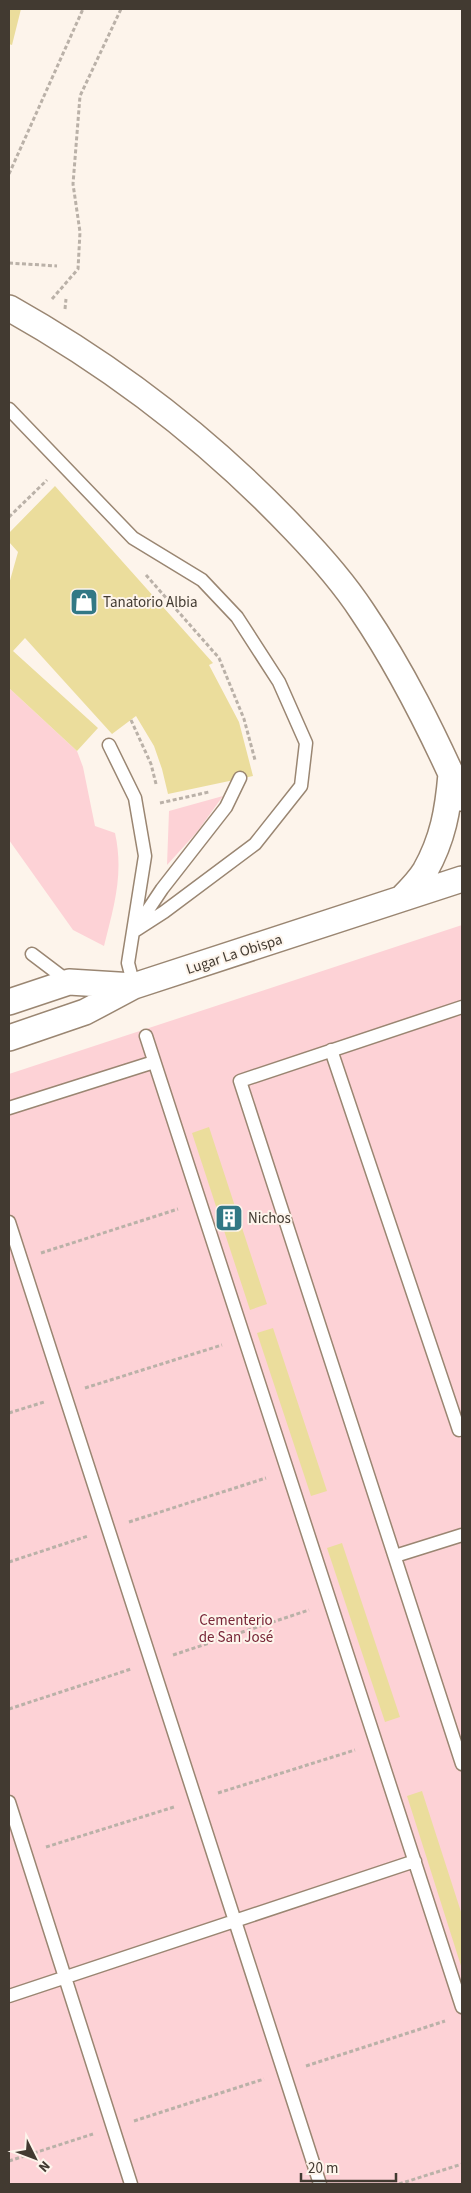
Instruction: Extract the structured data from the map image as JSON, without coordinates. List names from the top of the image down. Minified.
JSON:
{"streets":{"street":["Lugar La Obispa"]},"parks":["Cementerio de San José"],"places":{"shop":["Tanatorio Albia"],"building":["Nichos"]},"scale_bar":"20 m","north":"bottom right"}
